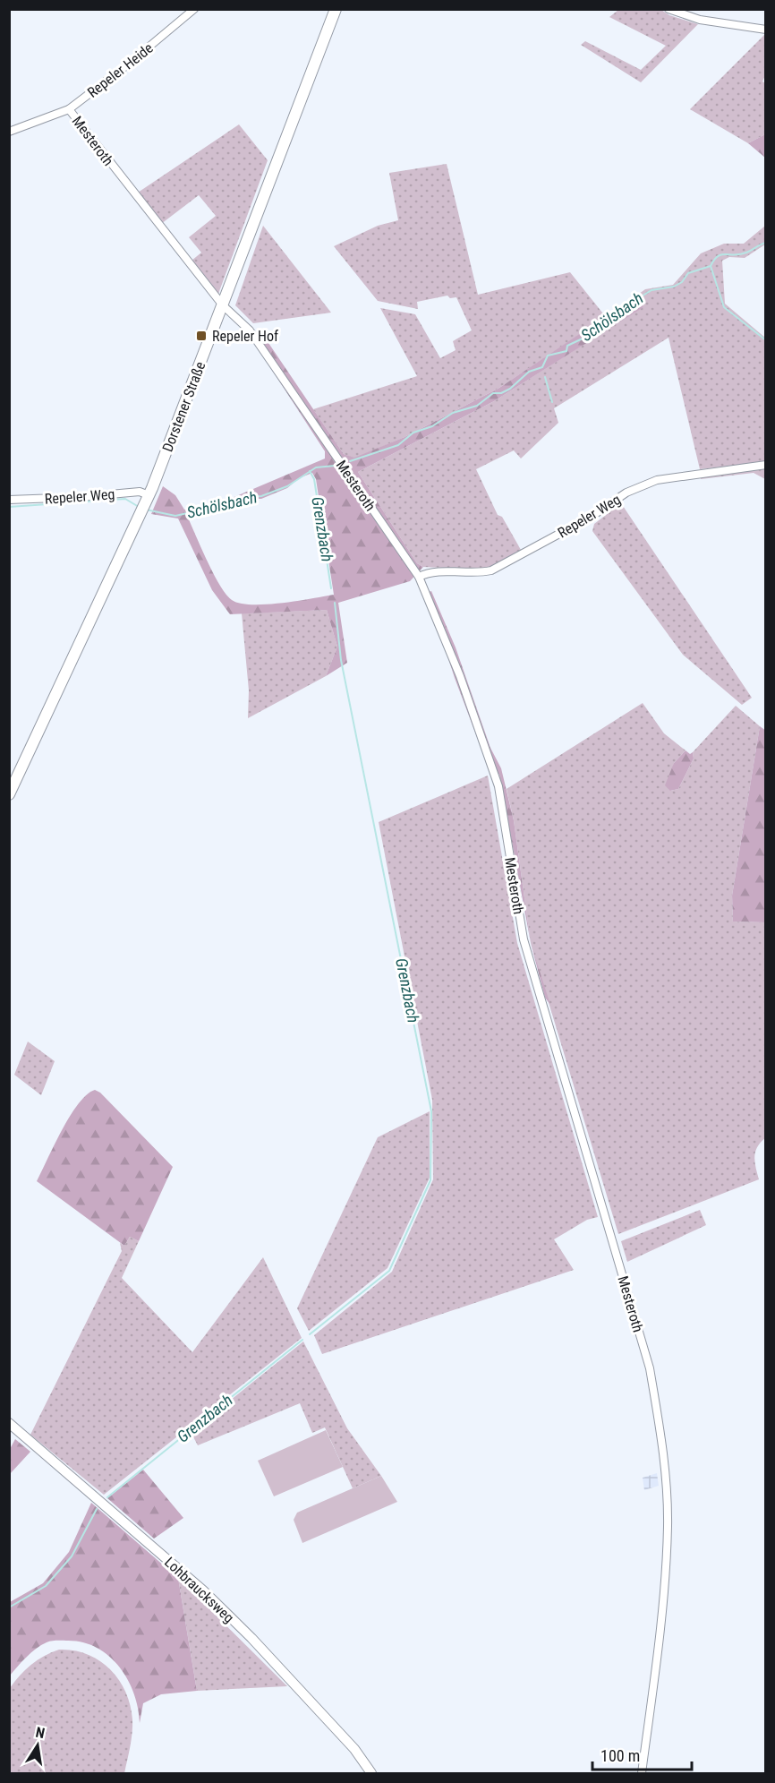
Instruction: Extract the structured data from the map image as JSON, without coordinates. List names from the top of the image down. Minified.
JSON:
{"streets":{"main road":["Dorstener Straße"],"street":["Repeler Heide","Mesteroth","Repeler Weg","Lohbraucksweg"]},"crossings":[["Repeler Heide","Mesteroth"],["Mesteroth","Dorstener Straße"],["Mesteroth","Repeler Weg"],["Dorstener Straße","Repeler Weg"]],"water":["Schölsbach","Grenzbach"],"places":{"transit":["Repeler Hof"]},"scale_bar":"100 m","north":"top"}
